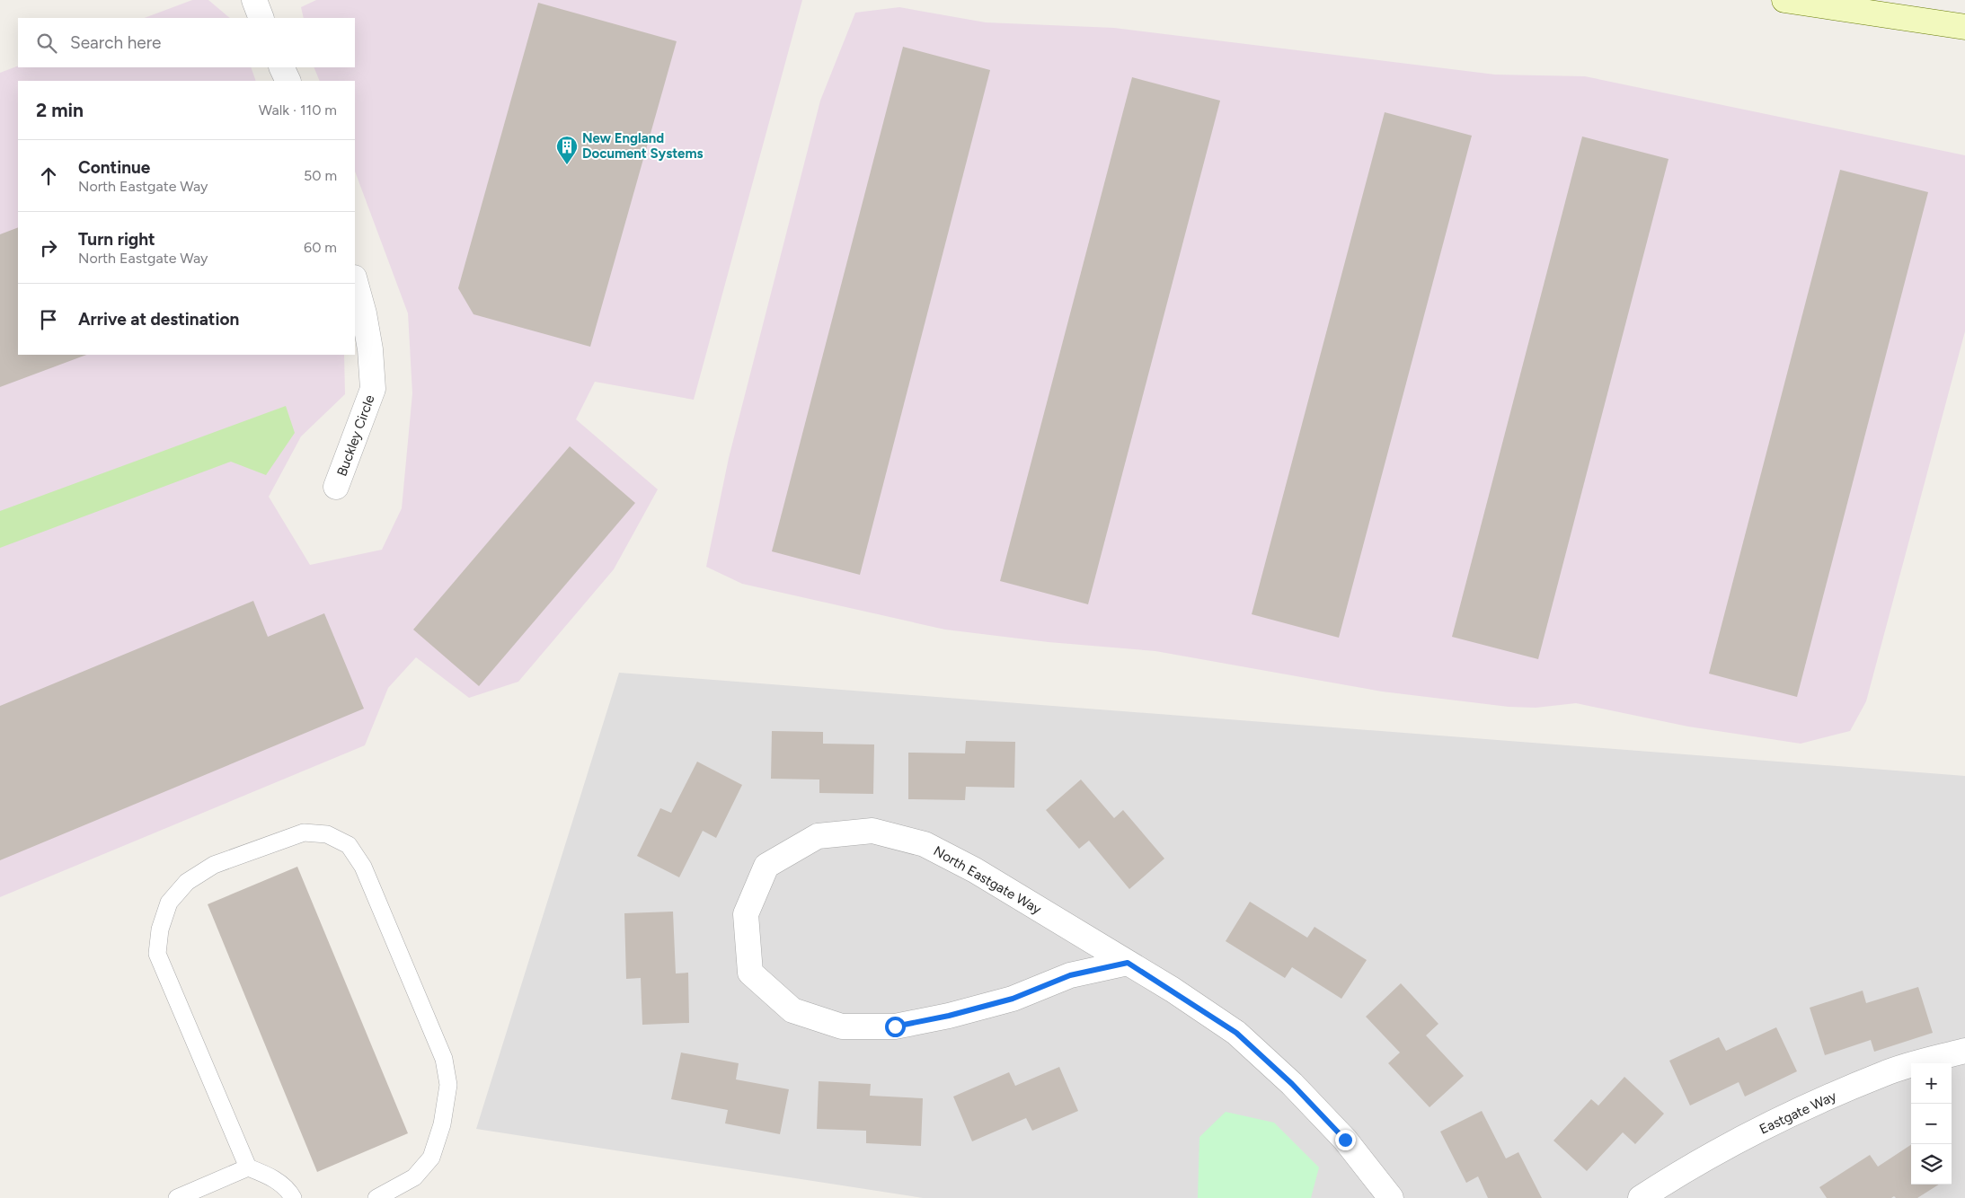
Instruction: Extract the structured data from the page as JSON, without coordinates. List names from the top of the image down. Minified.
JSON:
{"streets":{"street":["Buckley Circle","North Eastgate Way","Eastgate Way"]},"places":{"building":["New England Document Systems"]},"page":{"search":"Search here","heading":["2 min","Walk · 110 m"],"list":[["Continue","North Eastgate Way","50 m"],["Turn right","North Eastgate Way","60 m"],"Arrive at destination"],"map_buttons":["+","−"]}}
